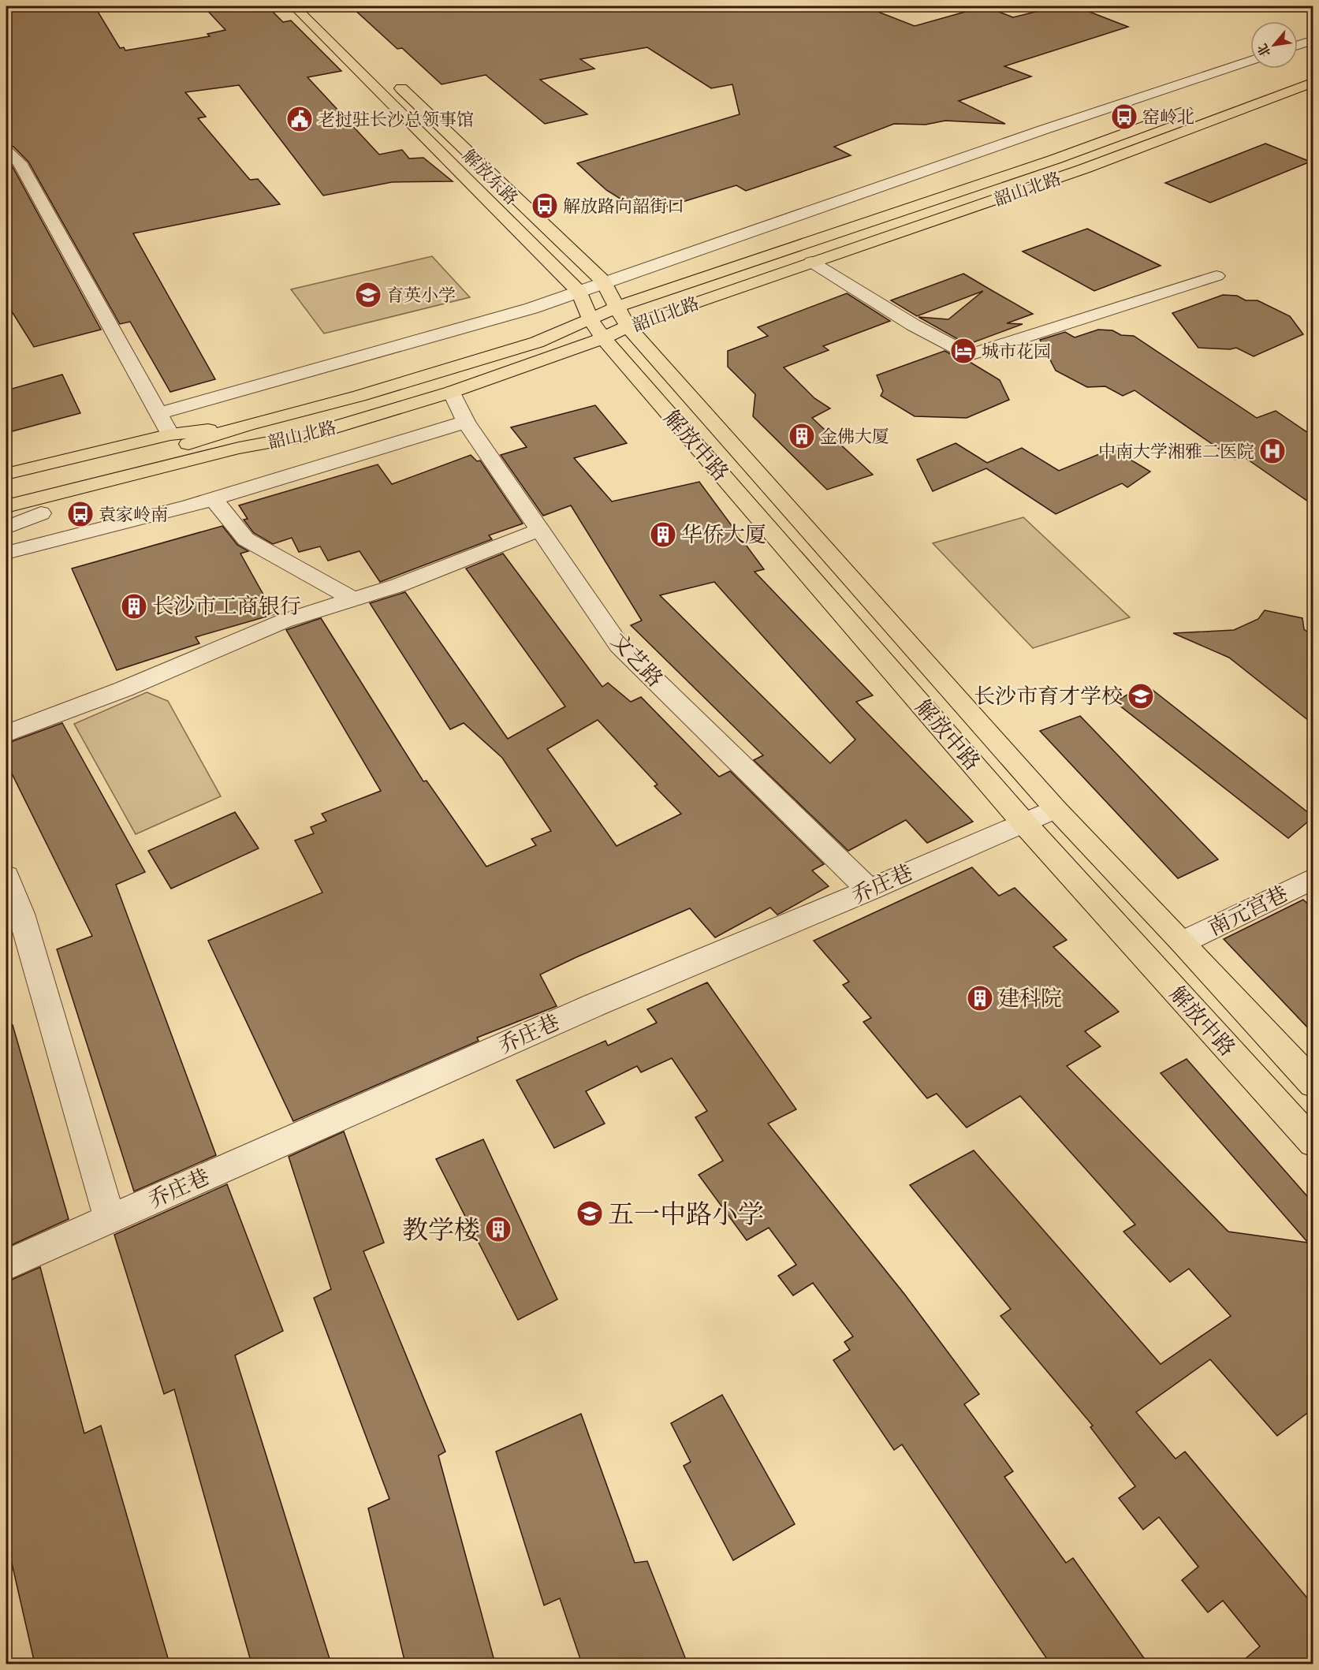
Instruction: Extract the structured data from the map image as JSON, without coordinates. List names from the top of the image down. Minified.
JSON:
{"streets":{"main road":["解放东路","韶山北路","解放中路"],"street":["文艺路","乔庄巷","南元宫巷"]},"crossings":[["解放东路","韶山北路"],["解放东路","解放中路"],["韶山北路","解放中路"],["韶山北路","文艺路"],["解放中路","乔庄巷"],["解放中路","南元宫巷"],["文艺路","乔庄巷"]],"places":{"bus stop":["窑岭北","解放路向韶街口","袁家岭南"],"public building":["老挝驻长沙总领事馆"],"school or university":["育英小学","长沙市育才学校","五一中路小学"],"hotel":["城市花园"],"building":["金佛大厦","华侨大厦","长沙市工商银行","建科院","教学楼"],"hospital":["中南大学湘雅二医院"]},"north":"bottom left"}
